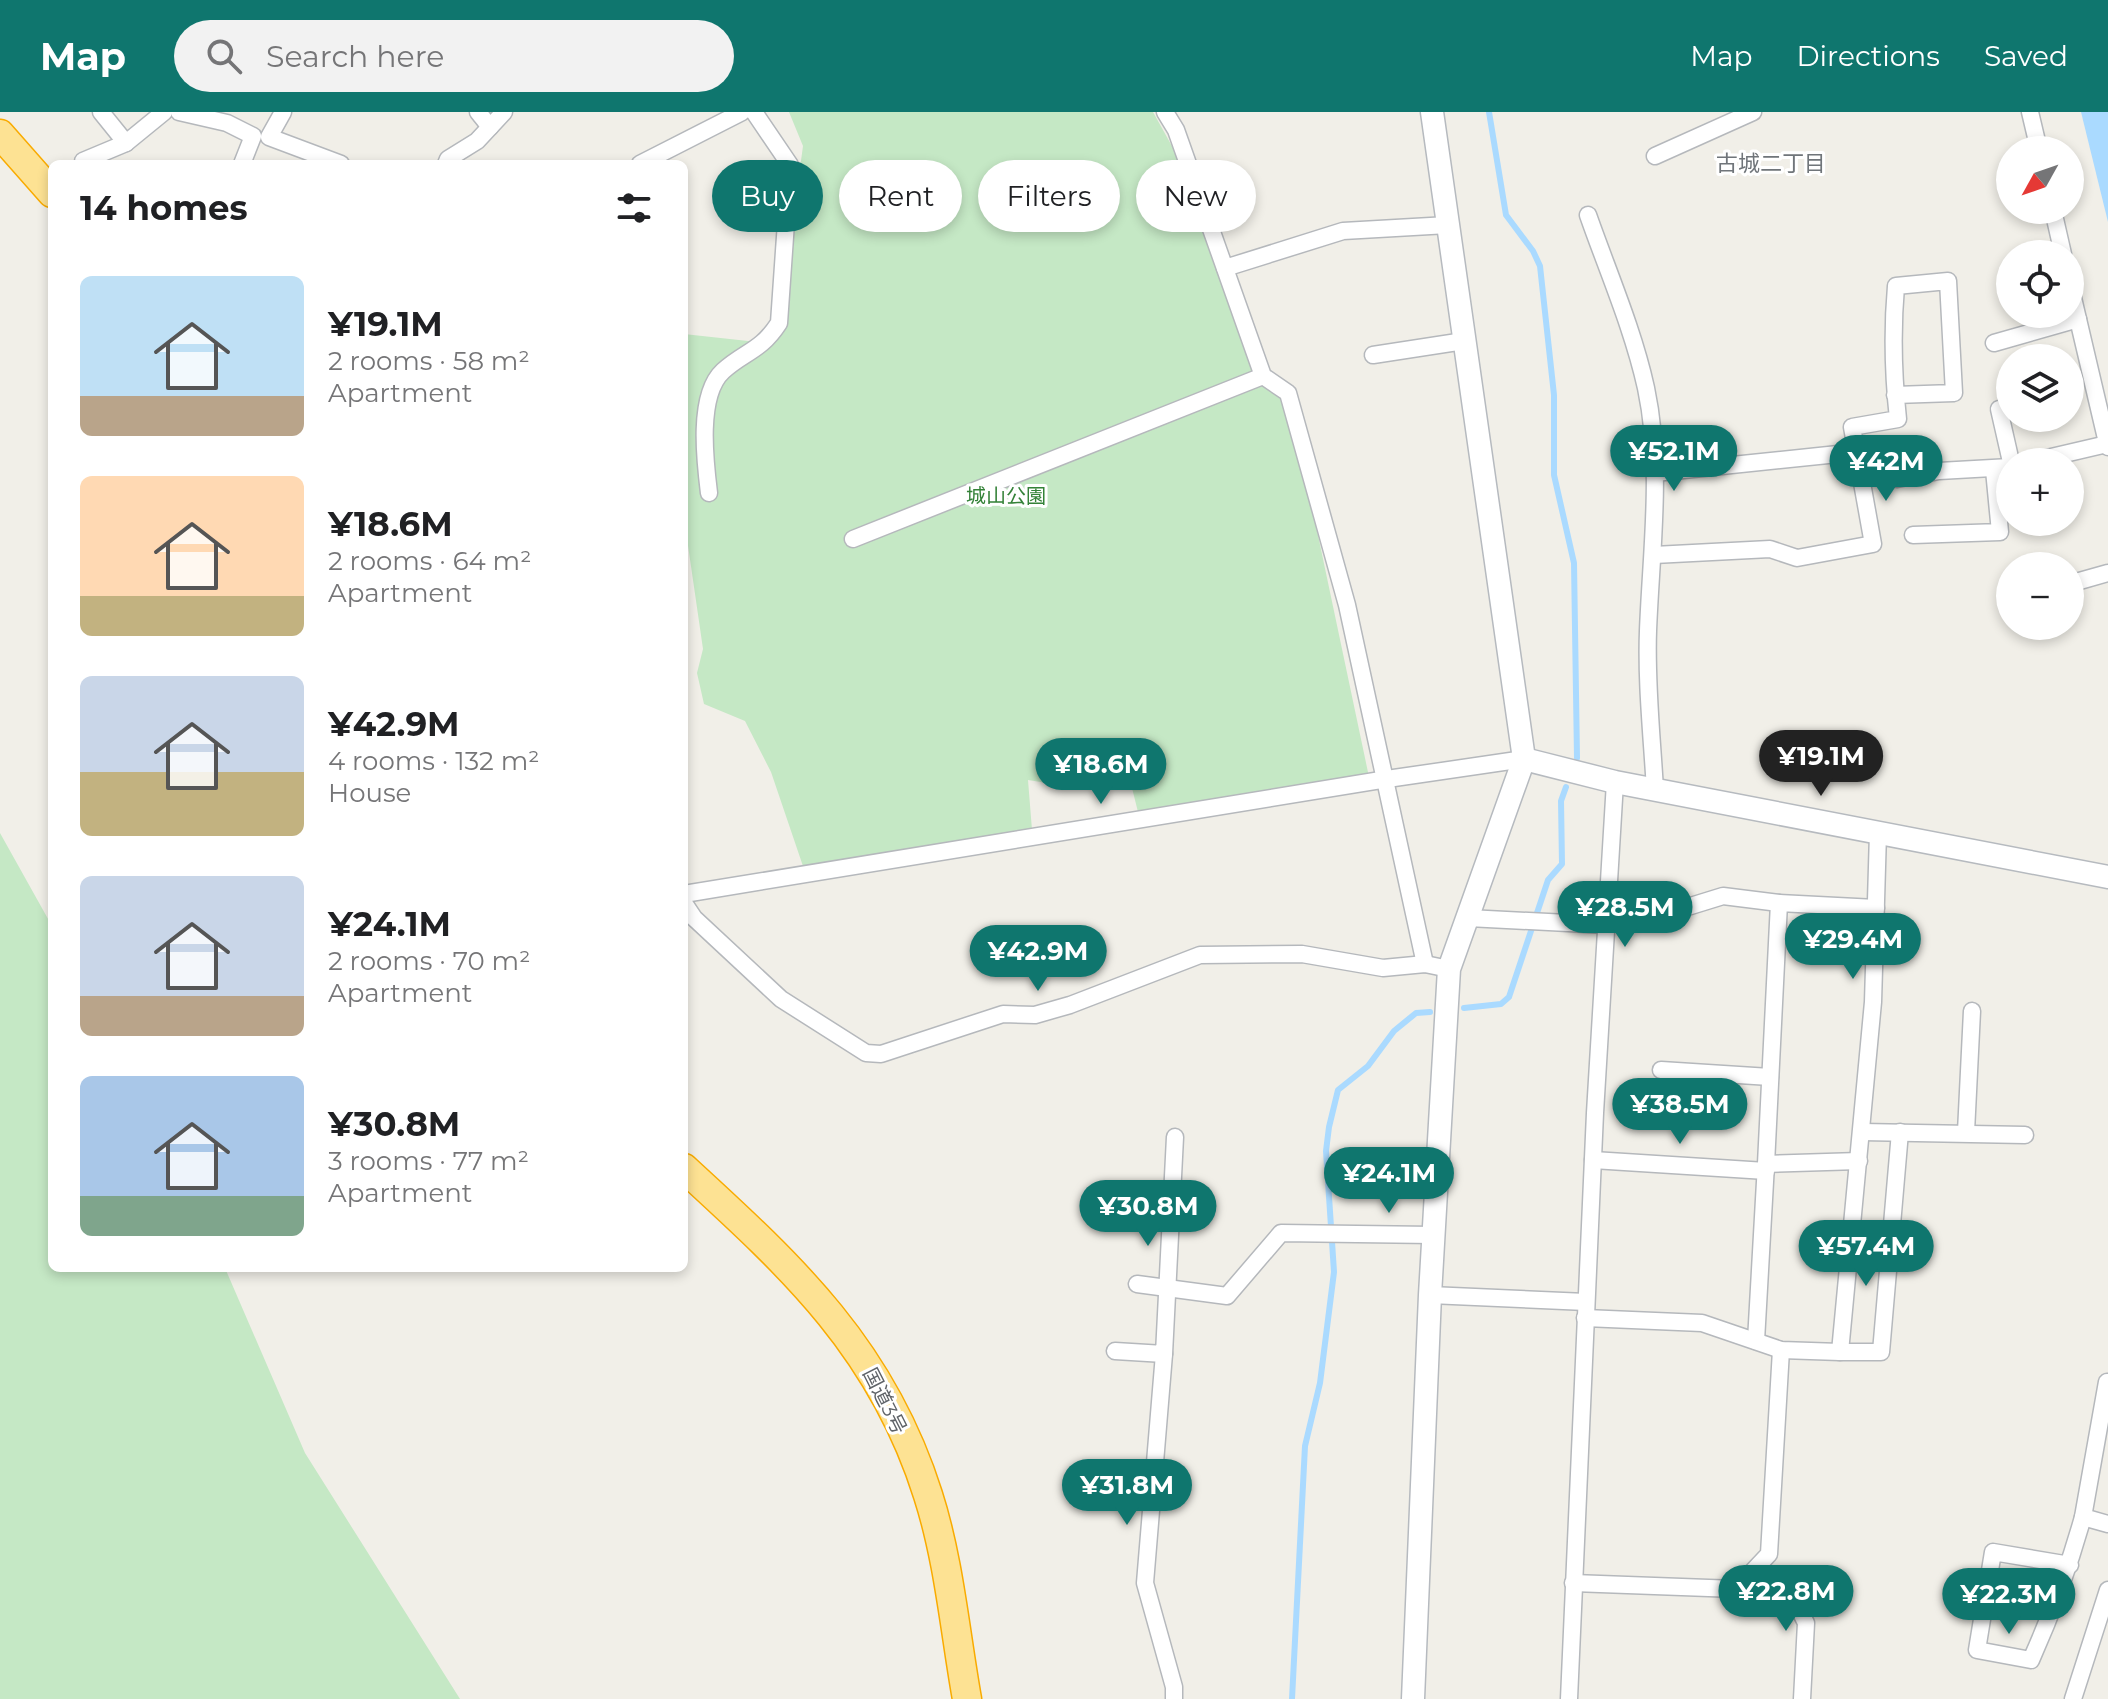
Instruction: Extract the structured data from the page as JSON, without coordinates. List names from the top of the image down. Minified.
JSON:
{"streets":{"highway":["国道3号"]},"districts":["古城二丁目"],"parks":["城山公園"],"north":"bottom left","page":{"header":"Map","search":"Search here","nav":["Map","Directions","Saved"],"map_buttons":["+","−"],"chip":["Buy","Rent","Filters","New"],"heading":"14 homes","list":[{"name":"¥19.1M","note":"2 rooms · 58 m² · Apartment"},{"name":"¥18.6M","note":"2 rooms · 64 m² · Apartment"},{"name":"¥42.9M","note":"4 rooms · 132 m² · House"},{"name":"¥24.1M","note":"2 rooms · 70 m² · Apartment"},{"name":"¥30.8M","note":"3 rooms · 77 m² · Apartment"}],"price":["¥52.1M","¥42M","¥19.1M","¥18.6M","¥28.5M","¥29.4M","¥42.9M","¥38.5M","¥24.1M","¥30.8M","¥57.4M","¥31.8M","¥22.8M","¥22.3M"]}}
